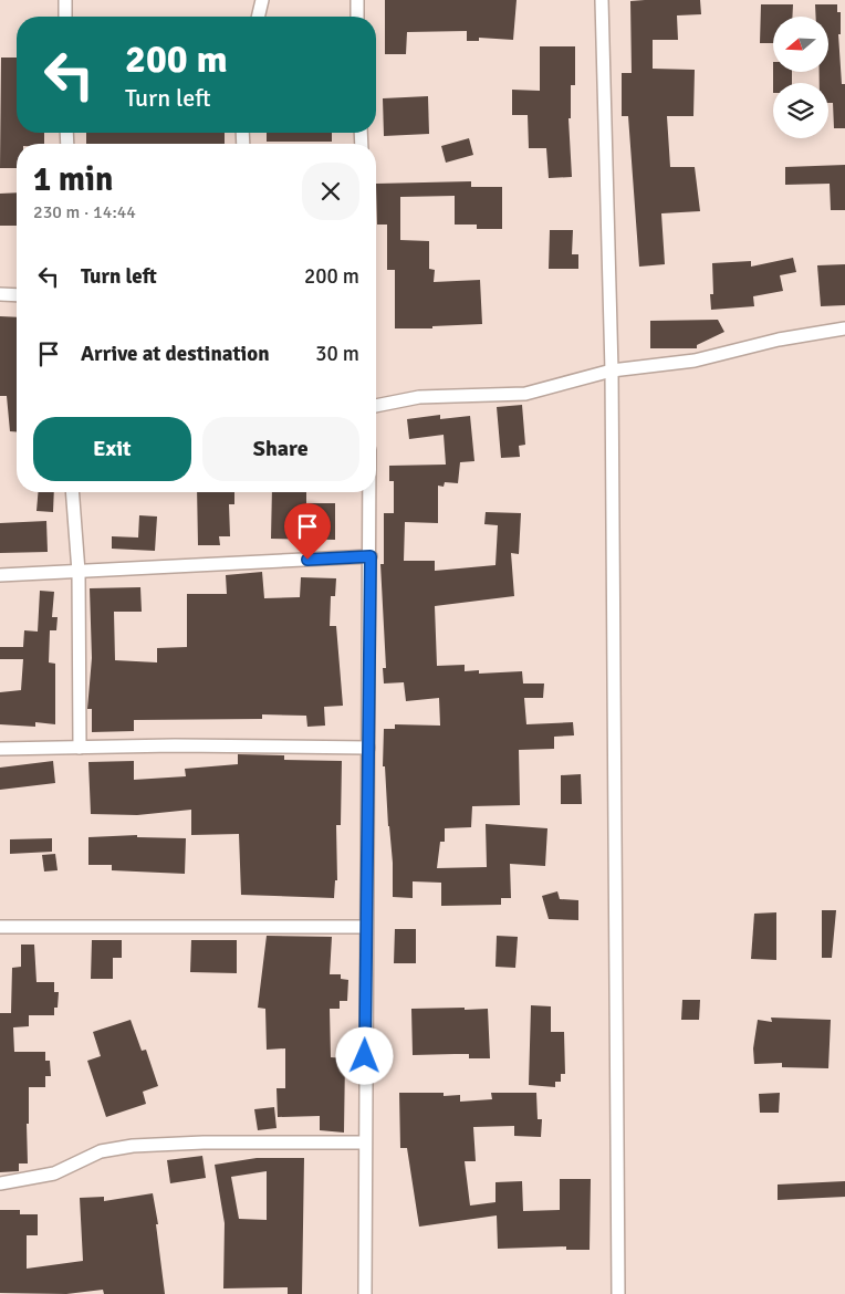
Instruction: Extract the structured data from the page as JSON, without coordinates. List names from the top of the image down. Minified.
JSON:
{"north":"left","page":{"turn":["200 m","Turn left"],"heading":["1 min","230 m · 14:44"],"list":[{"name":"Turn left","value":"200 m"},{"name":"Arrive at destination","value":"30 m"}],"buttons":["Exit","Share"]}}
